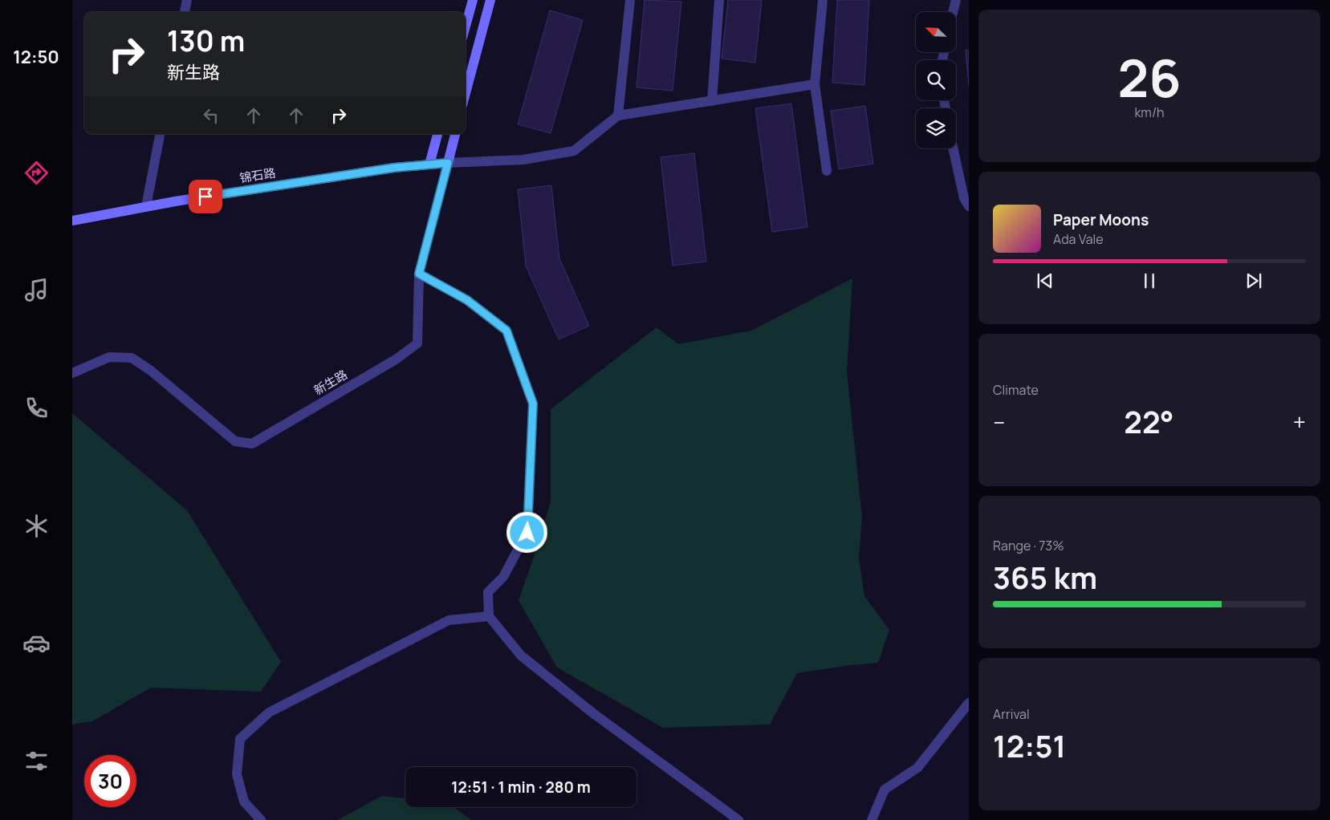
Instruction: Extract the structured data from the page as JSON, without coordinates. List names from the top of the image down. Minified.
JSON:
{"streets":{"street":["锦石路","新生路"]},"crossings":[["锦石路","新生路"]],"north":"top left","page":{"tabs":"12:50","tile":[["26","km/h"],"Climate",["Range · 73%","365 km"],["Arrival","12:51"]],"turn":["130 m","新生路"],"song":["Paper Moons","Ada Vale"],"heat":["−","22°","+"],"limit":"30","trip":"12:51 · 1 min · 280 m"}}
